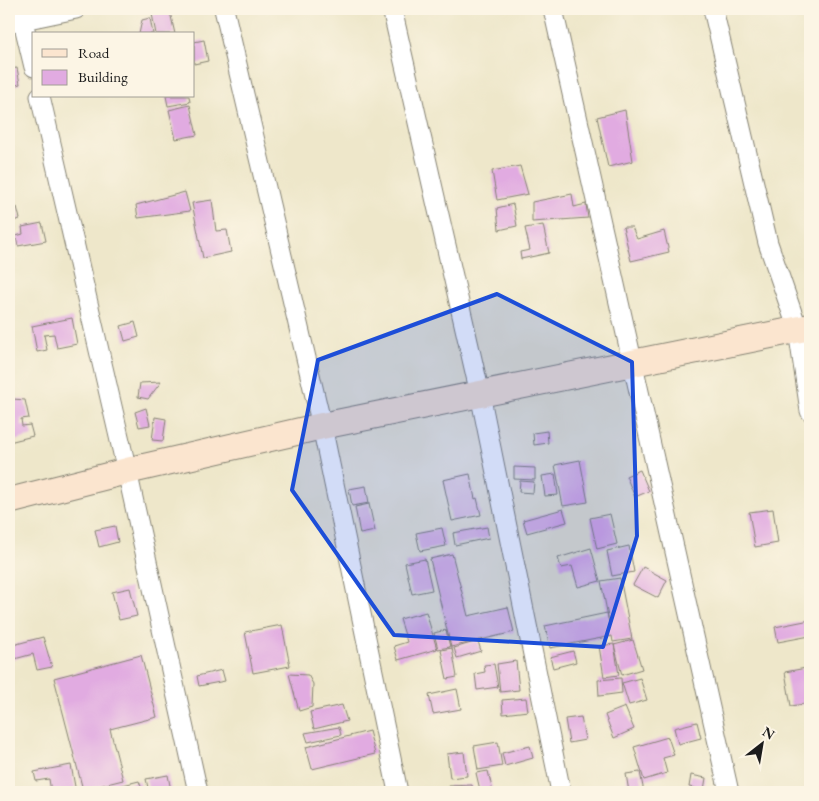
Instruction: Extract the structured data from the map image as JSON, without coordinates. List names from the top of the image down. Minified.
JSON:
{"legend":["Road","Building"],"north":"top right"}
